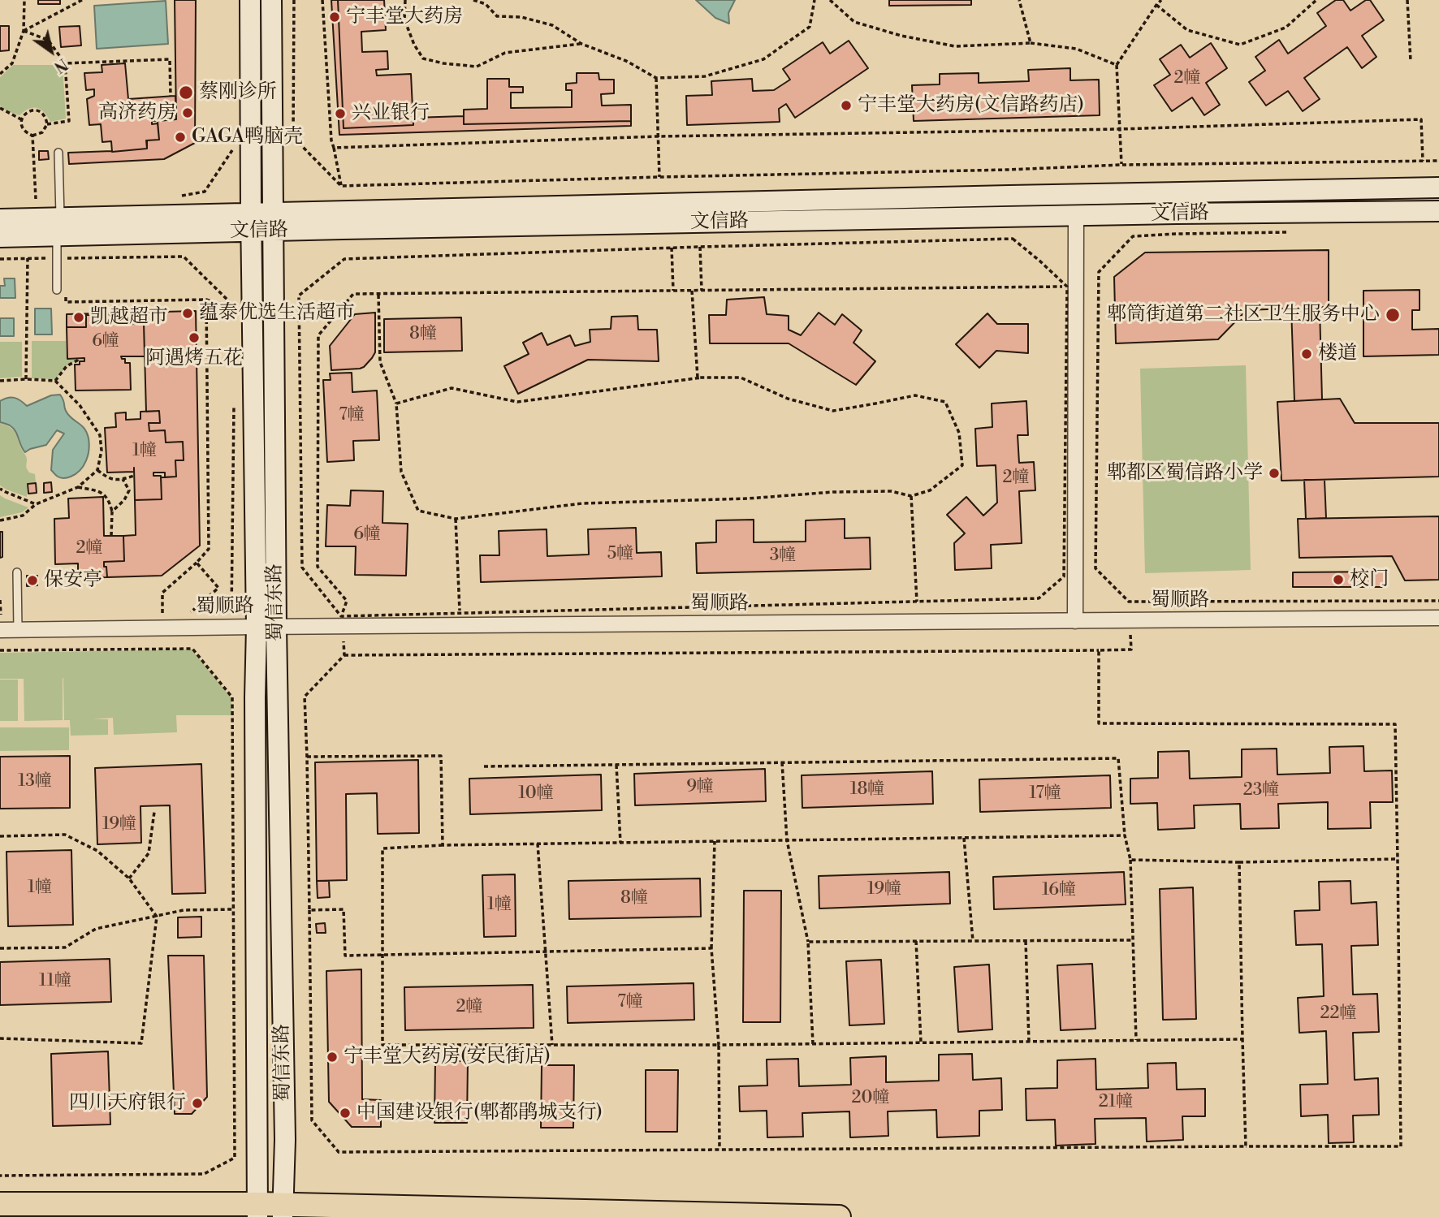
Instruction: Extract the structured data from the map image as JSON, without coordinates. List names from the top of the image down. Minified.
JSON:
{"streets":{"main road":["文信路","蜀信东路"],"street":["蜀顺路"]},"crossings":[["文信路","蜀信东路"],["蜀顺路","蜀信东路"]],"places":["宁丰堂大药房","蔡刚诊所","宁丰堂大药房(文信路药店)","高济药房","兴业银行","GAGA鸭脑壳","蕴泰优选生活超市","郫筒街道第二社区卫生服务中心","凯越超市","阿遇烤五花","楼道","郫都区蜀信路小学","校门","保安亭","宁丰堂大药房(安民街店)","四川天府银行","中国建设银行(郫都鹃城支行)"],"house_numbers":["2幢","8幢","6幢","7幢","1幢","2幢","6幢","2幢","5幢","3幢","13幢","9幢","18幢","23幢","10幢","17幢","19幢","1幢","19幢","16幢","8幢","1幢","11幢","7幢","2幢","22幢","20幢","21幢"],"north":"bottom right"}
